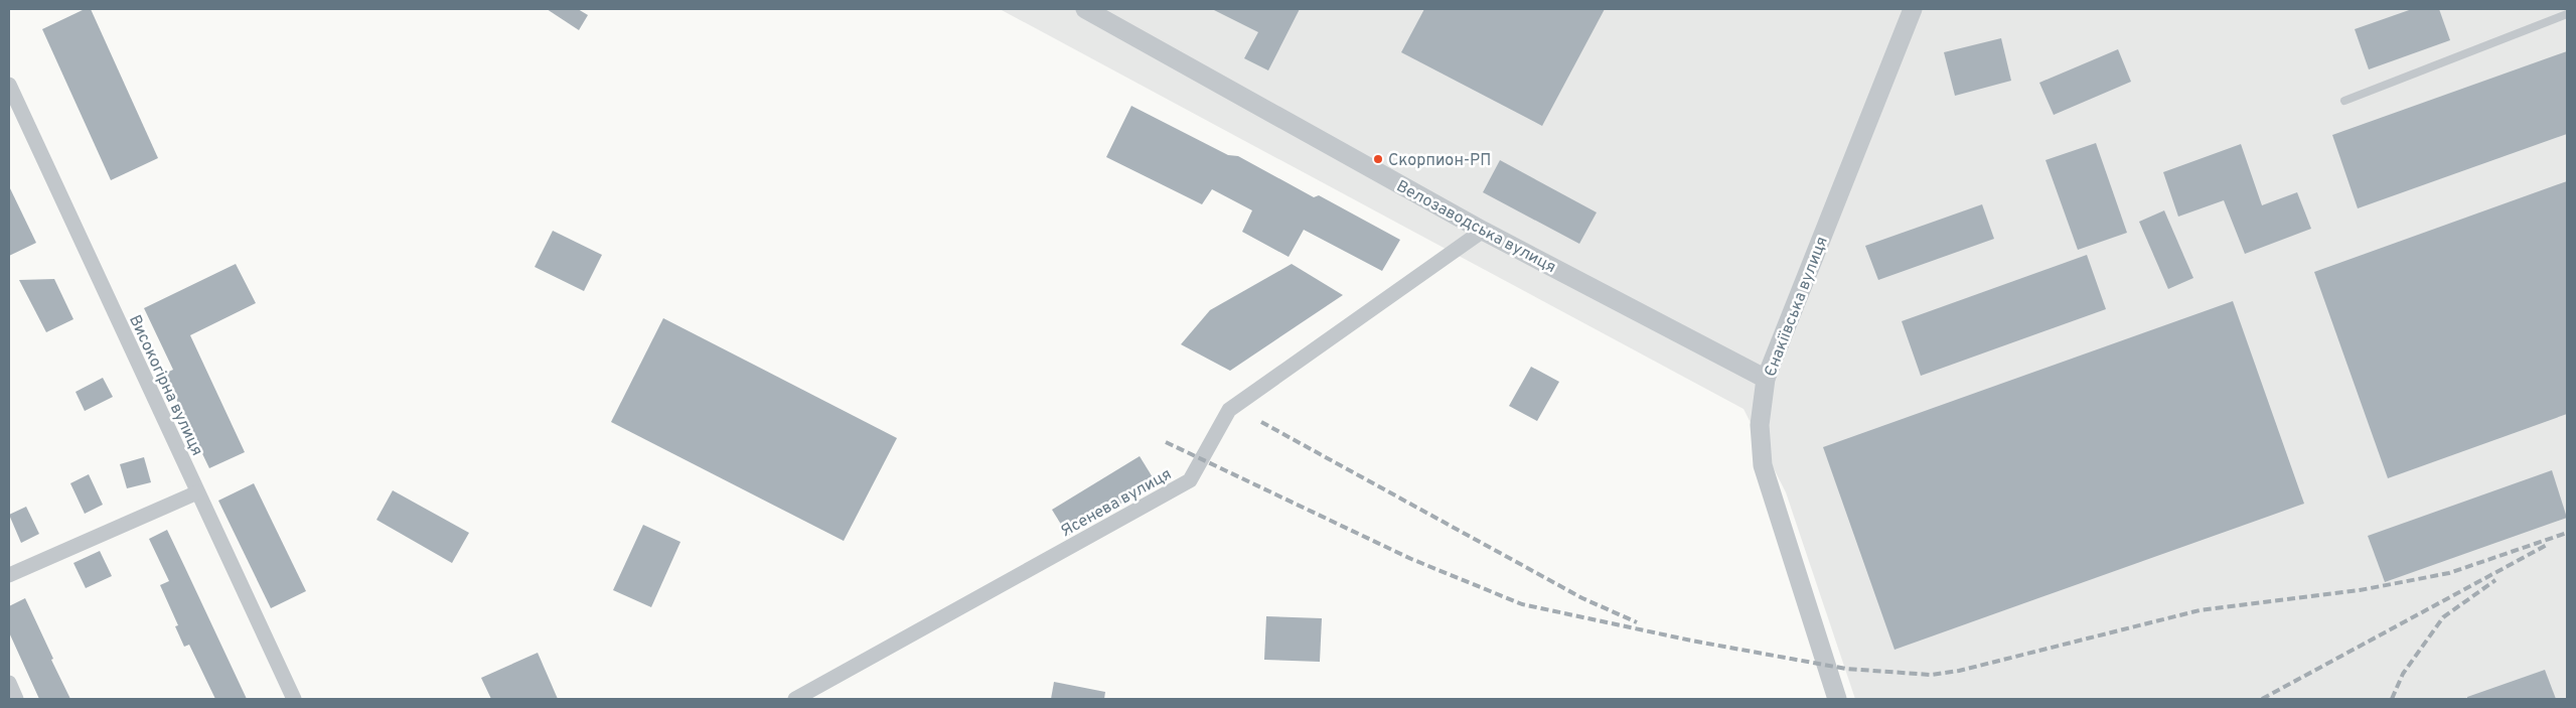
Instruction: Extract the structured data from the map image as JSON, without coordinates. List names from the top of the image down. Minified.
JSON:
{"streets":{"street":["Велозаводська вулиця","Єнакіївська вулиця","Високогірна вулиця","Ясенева вулиця"]},"crossings":[["Велозаводська вулиця","Єнакіївська вулиця"],["Велозаводська вулиця","Ясенева вулиця"]],"places":["Скорпион-РП"]}
